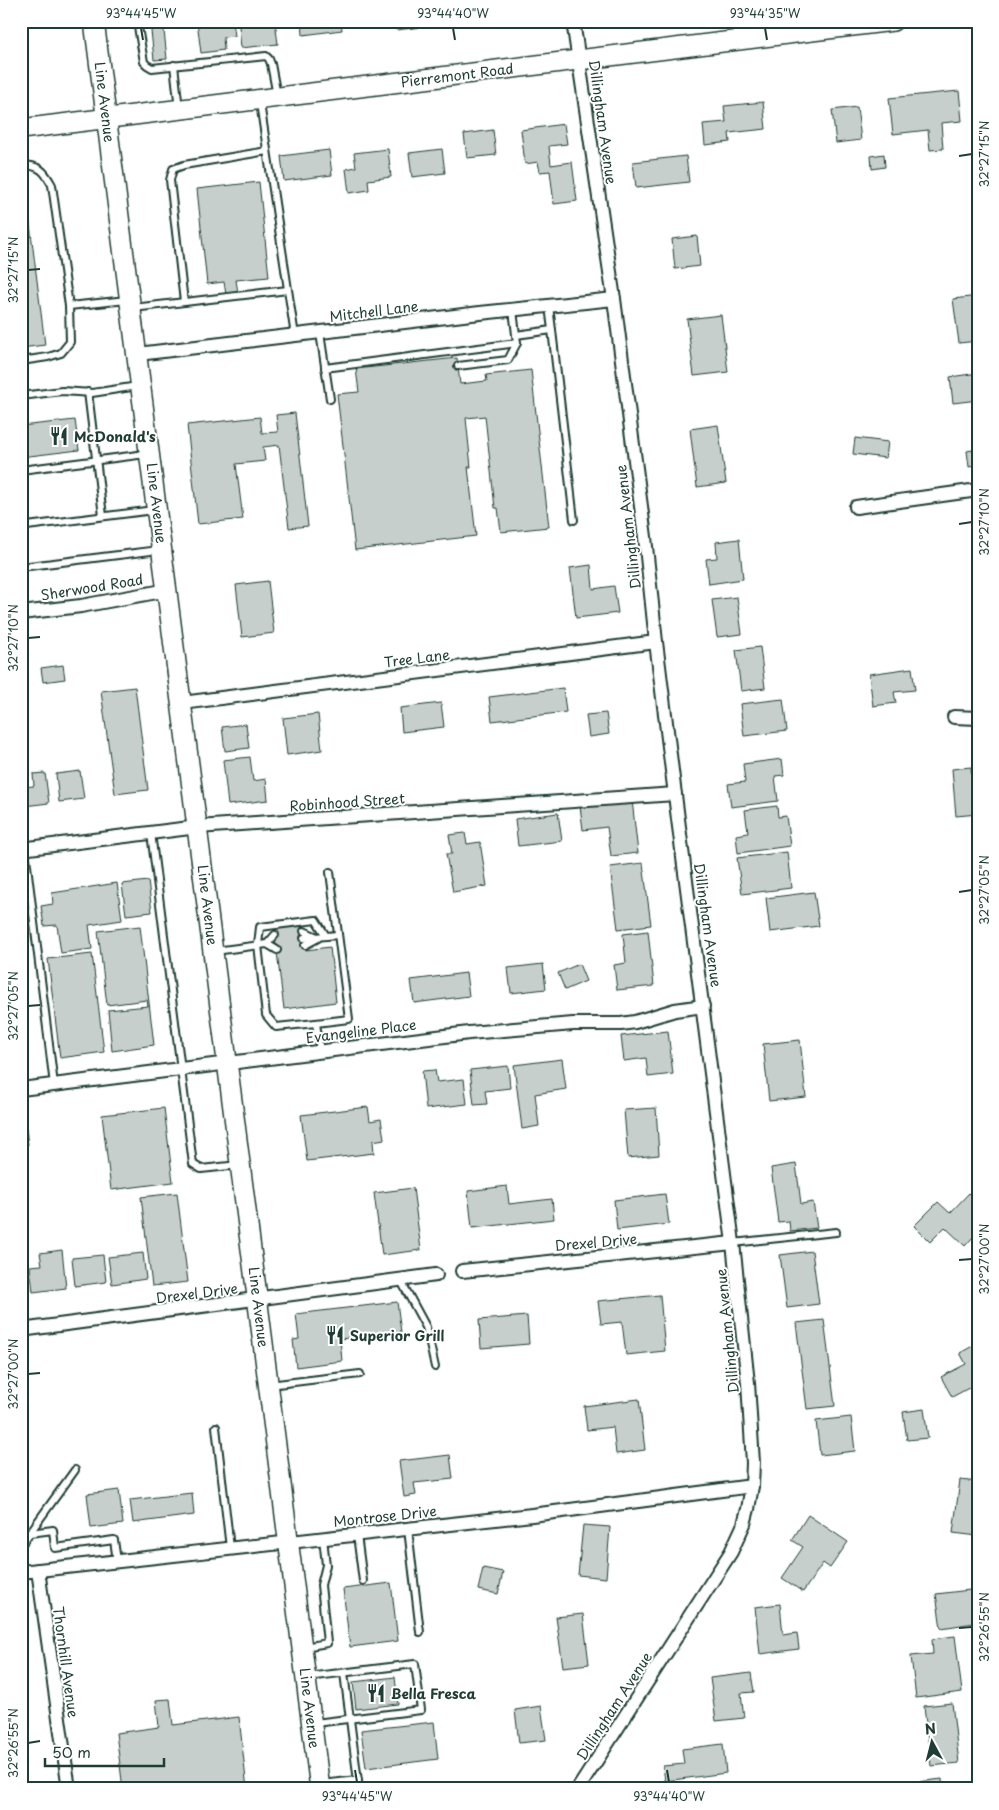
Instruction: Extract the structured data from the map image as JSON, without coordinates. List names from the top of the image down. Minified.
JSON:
{"streets":{"main road":["Pierremont Road","Line Avenue"],"street":["Dillingham Avenue","Mitchell Lane","Sherwood Road","Tree Lane","Robinhood Street","Evangeline Place","Drexel Drive","Montrose Drive","Thornhill Avenue"]},"crossings":[["Pierremont Road","Line Avenue"],["Pierremont Road","Dillingham Avenue"],["Line Avenue","Mitchell Lane"],["Line Avenue","Sherwood Road"],["Line Avenue","Tree Lane"],["Line Avenue","Robinhood Street"],["Line Avenue","Evangeline Place"],["Line Avenue","Drexel Drive"],["Line Avenue","Montrose Drive"],["Dillingham Avenue","Mitchell Lane"],["Dillingham Avenue","Tree Lane"],["Dillingham Avenue","Robinhood Street"],["Dillingham Avenue","Evangeline Place"],["Dillingham Avenue","Drexel Drive"],["Dillingham Avenue","Montrose Drive"],["Montrose Drive","Thornhill Avenue"]],"places":{"restaurant":["McDonald's","Superior Grill","Bella Fresca"]},"scale_bar":"50 m","north":"top","coordinates":["93°44'45\"W","93°44'40\"W","93°44'35\"W","32°27'15\"N","32°27'10\"N","32°27'05\"N","32°27'00\"N","32°26'55\"N"]}
